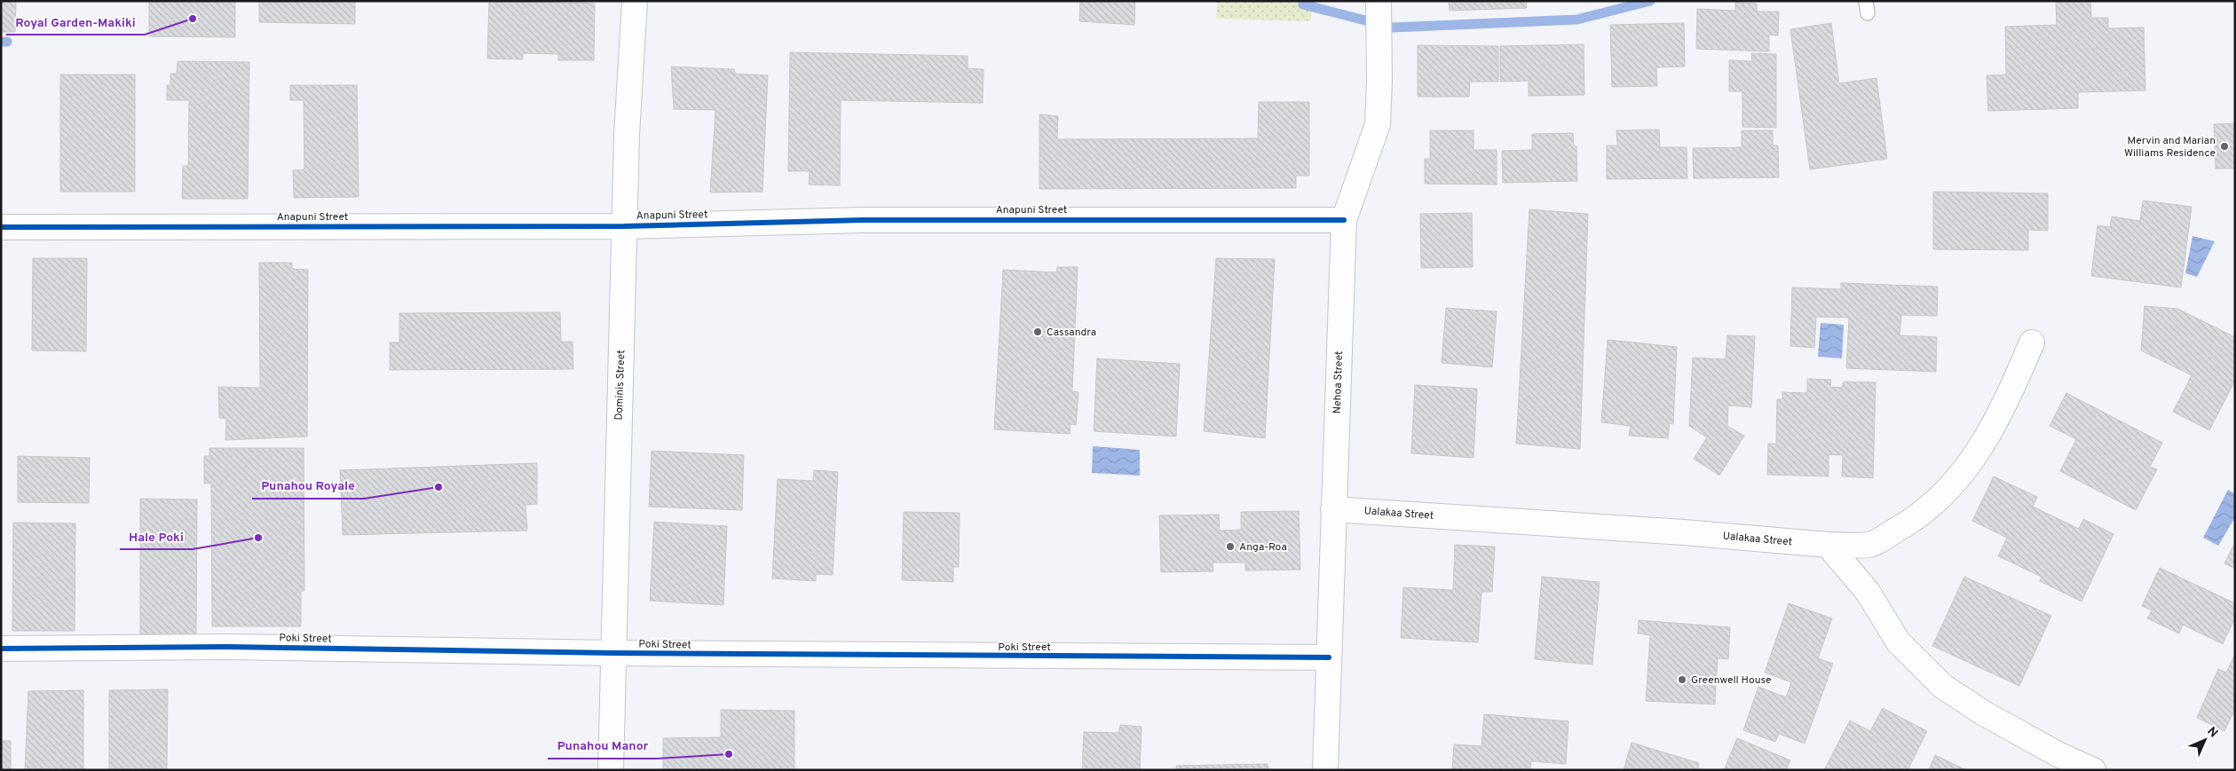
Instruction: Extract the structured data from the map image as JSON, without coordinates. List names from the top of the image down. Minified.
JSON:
{"streets":{"street":["Anapuni Street","Nehoa Street","Dominis Street","Ualakaa Street","Poki Street"]},"crossings":[["Anapuni Street","Nehoa Street"],["Anapuni Street","Dominis Street"],["Nehoa Street","Ualakaa Street"],["Nehoa Street","Poki Street"],["Dominis Street","Poki Street"]],"places":["Royal Garden-Makiki","Mervin and Marian Williams Residence","Cassandra","Punahou Royale","Hale Poki","Anga-Roa","Greenwell House","Punahou Manor"],"north":"top right"}
